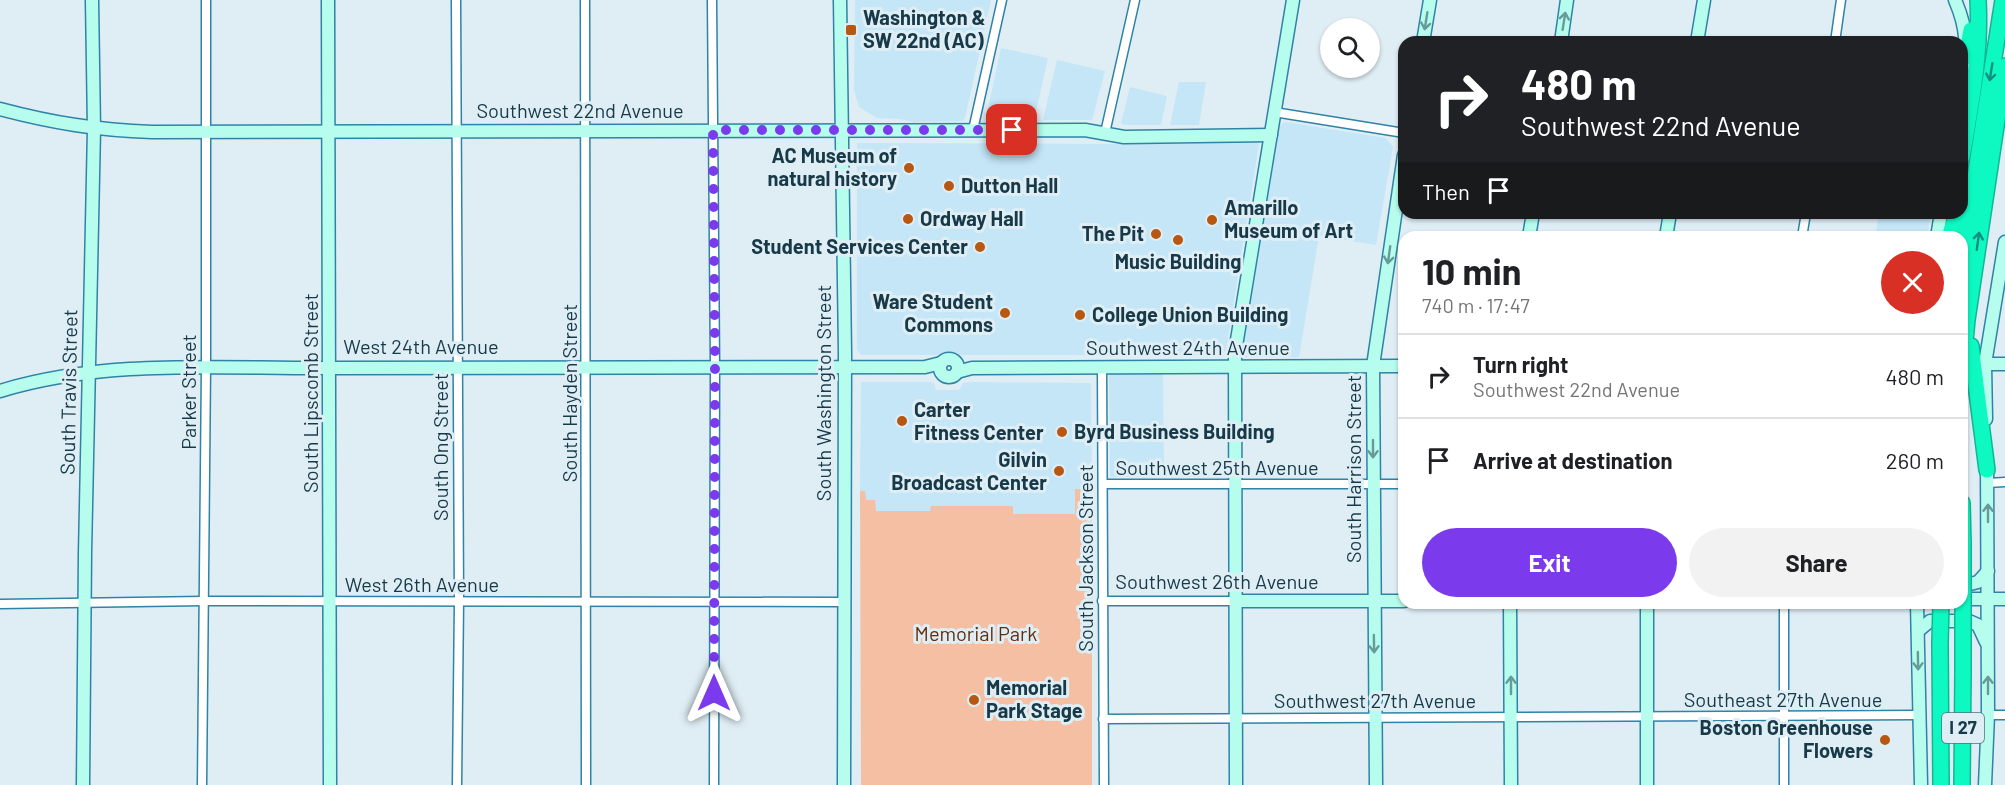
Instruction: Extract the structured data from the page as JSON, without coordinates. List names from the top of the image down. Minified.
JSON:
{"streets":{"highway":["I 27"],"main road":["Southwest 22nd Avenue","West 24th Avenue","Southwest 24th Avenue","South Travis Street","South Lipscomb Street","South Washington Street","South Harrison Street","Southwest 26th Avenue"],"street":["Parker Street","South Hayden Street","South Ong Street","Southwest 25th Avenue","South Jackson Street","West 26th Avenue","Southeast 27th Avenue","Southwest 27th Avenue"]},"crossings":[["Southwest 22nd Avenue","South Travis Street"],["Southwest 22nd Avenue","Parker Street"],["Southwest 22nd Avenue","South Lipscomb Street"],["Southwest 22nd Avenue","South Hayden Street"],["Southwest 22nd Avenue","South Washington Street"],["Southwest 22nd Avenue","South Ong Street"],["West 24th Avenue","Southwest 24th Avenue"],["West 24th Avenue","South Travis Street"],["West 24th Avenue","Parker Street"],["West 24th Avenue","South Lipscomb Street"],["West 24th Avenue","South Hayden Street"],["West 24th Avenue","South Washington Street"],["West 24th Avenue","South Ong Street"],["Southwest 24th Avenue","South Washington Street"],["Southwest 24th Avenue","South Harrison Street"],["Southwest 24th Avenue","South Jackson Street"],["South Travis Street","West 26th Avenue"],["Parker Street","West 26th Avenue"],["South Lipscomb Street","West 26th Avenue"],["South Hayden Street","West 26th Avenue"],["South Washington Street","West 26th Avenue"],["South Ong Street","West 26th Avenue"],["Southwest 25th Avenue","South Harrison Street"],["Southwest 25th Avenue","South Jackson Street"],["South Harrison Street","Southwest 26th Avenue"],["South Harrison Street","Southwest 27th Avenue"],["South Jackson Street","Southwest 26th Avenue"],["South Jackson Street","Southwest 27th Avenue"],["Southeast 27th Avenue","Southwest 27th Avenue"]],"one_way":["South Harrison Street"],"parks":["Memorial Park"],"places":{"transit":["Washington & SW 22nd (AC)"],"other":["AC Museum of natural history","Dutton Hall","Ordway Hall","Amarillo Museum of Art","The Pit","Music Building","Student Services Center","Ware Student Commons","College Union Building","Carter Fitness Center","Byrd Business Building","Gilvin Broadcast Center","Memorial Park Stage","Boston Greenhouse Flowers"]},"page":{"turn":["480 m","Southwest 22nd Avenue"],"then":"Then","heading":["10 min","740 m · 17:47"],"list":[{"name":"Turn right","note":"Southwest 22nd Avenue","value":"480 m"},{"name":"Arrive at destination","value":"260 m"}],"buttons":["Exit","Share"]}}
